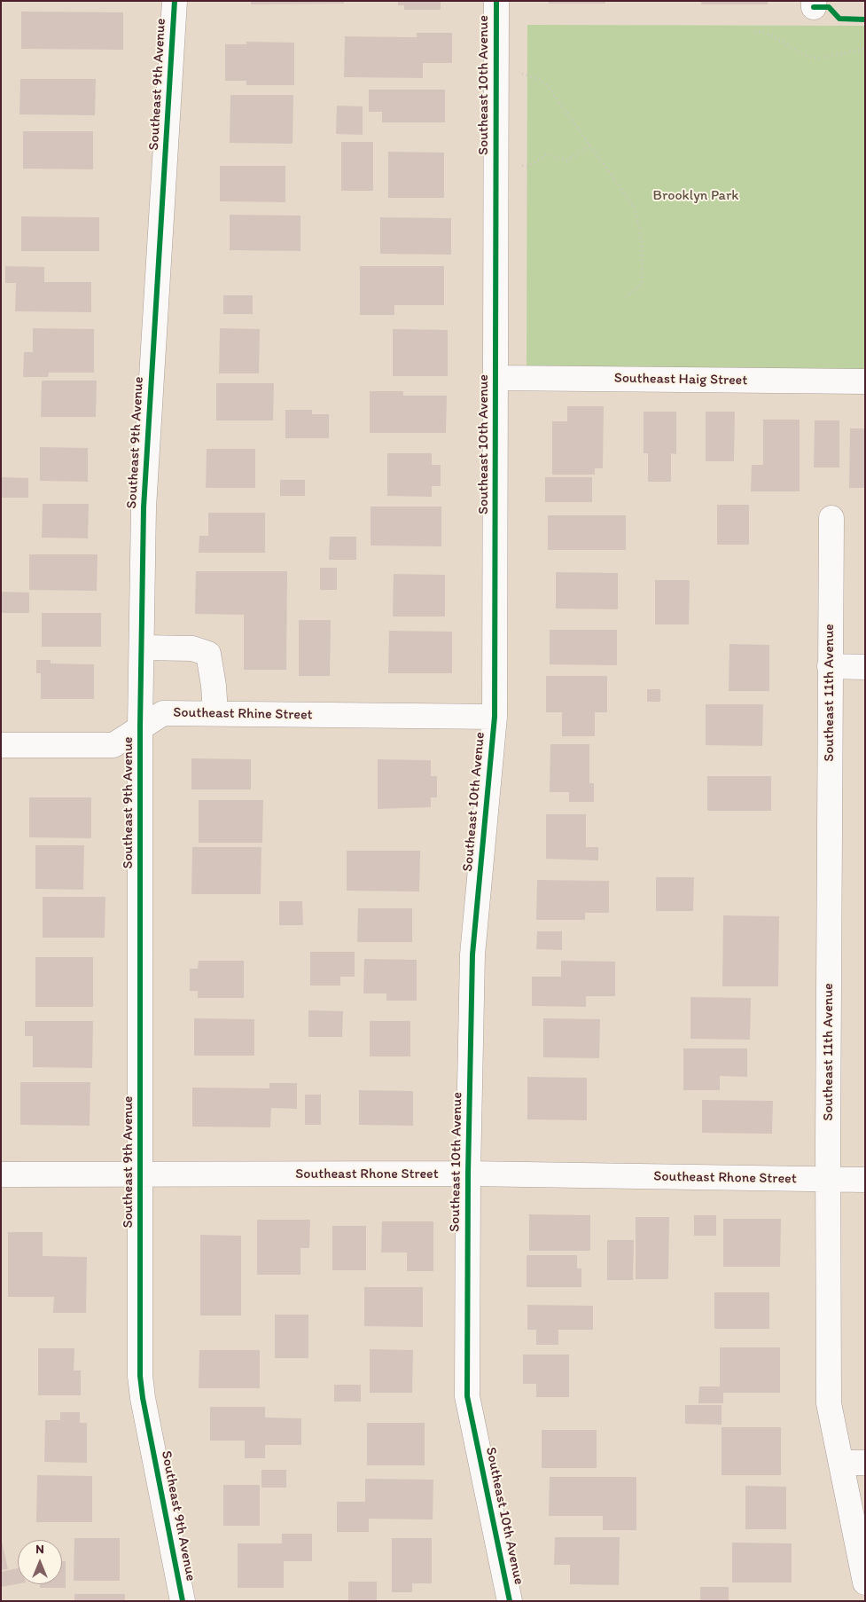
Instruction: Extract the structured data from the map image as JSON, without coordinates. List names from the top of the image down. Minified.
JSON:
{"streets":{"street":["Southeast 9th Avenue","Southeast 10th Avenue","Southeast Haig Street","Southeast 11th Avenue","Southeast Rhine Street","Southeast Rhone Street"]},"crossings":[["Southeast 9th Avenue","Southeast Rhine Street"],["Southeast 9th Avenue","Southeast Rhone Street"],["Southeast 10th Avenue","Southeast Haig Street"],["Southeast 10th Avenue","Southeast Rhine Street"],["Southeast 10th Avenue","Southeast Rhone Street"],["Southeast 11th Avenue","Southeast Rhone Street"]],"parks":["Brooklyn Park"],"north":"top"}
